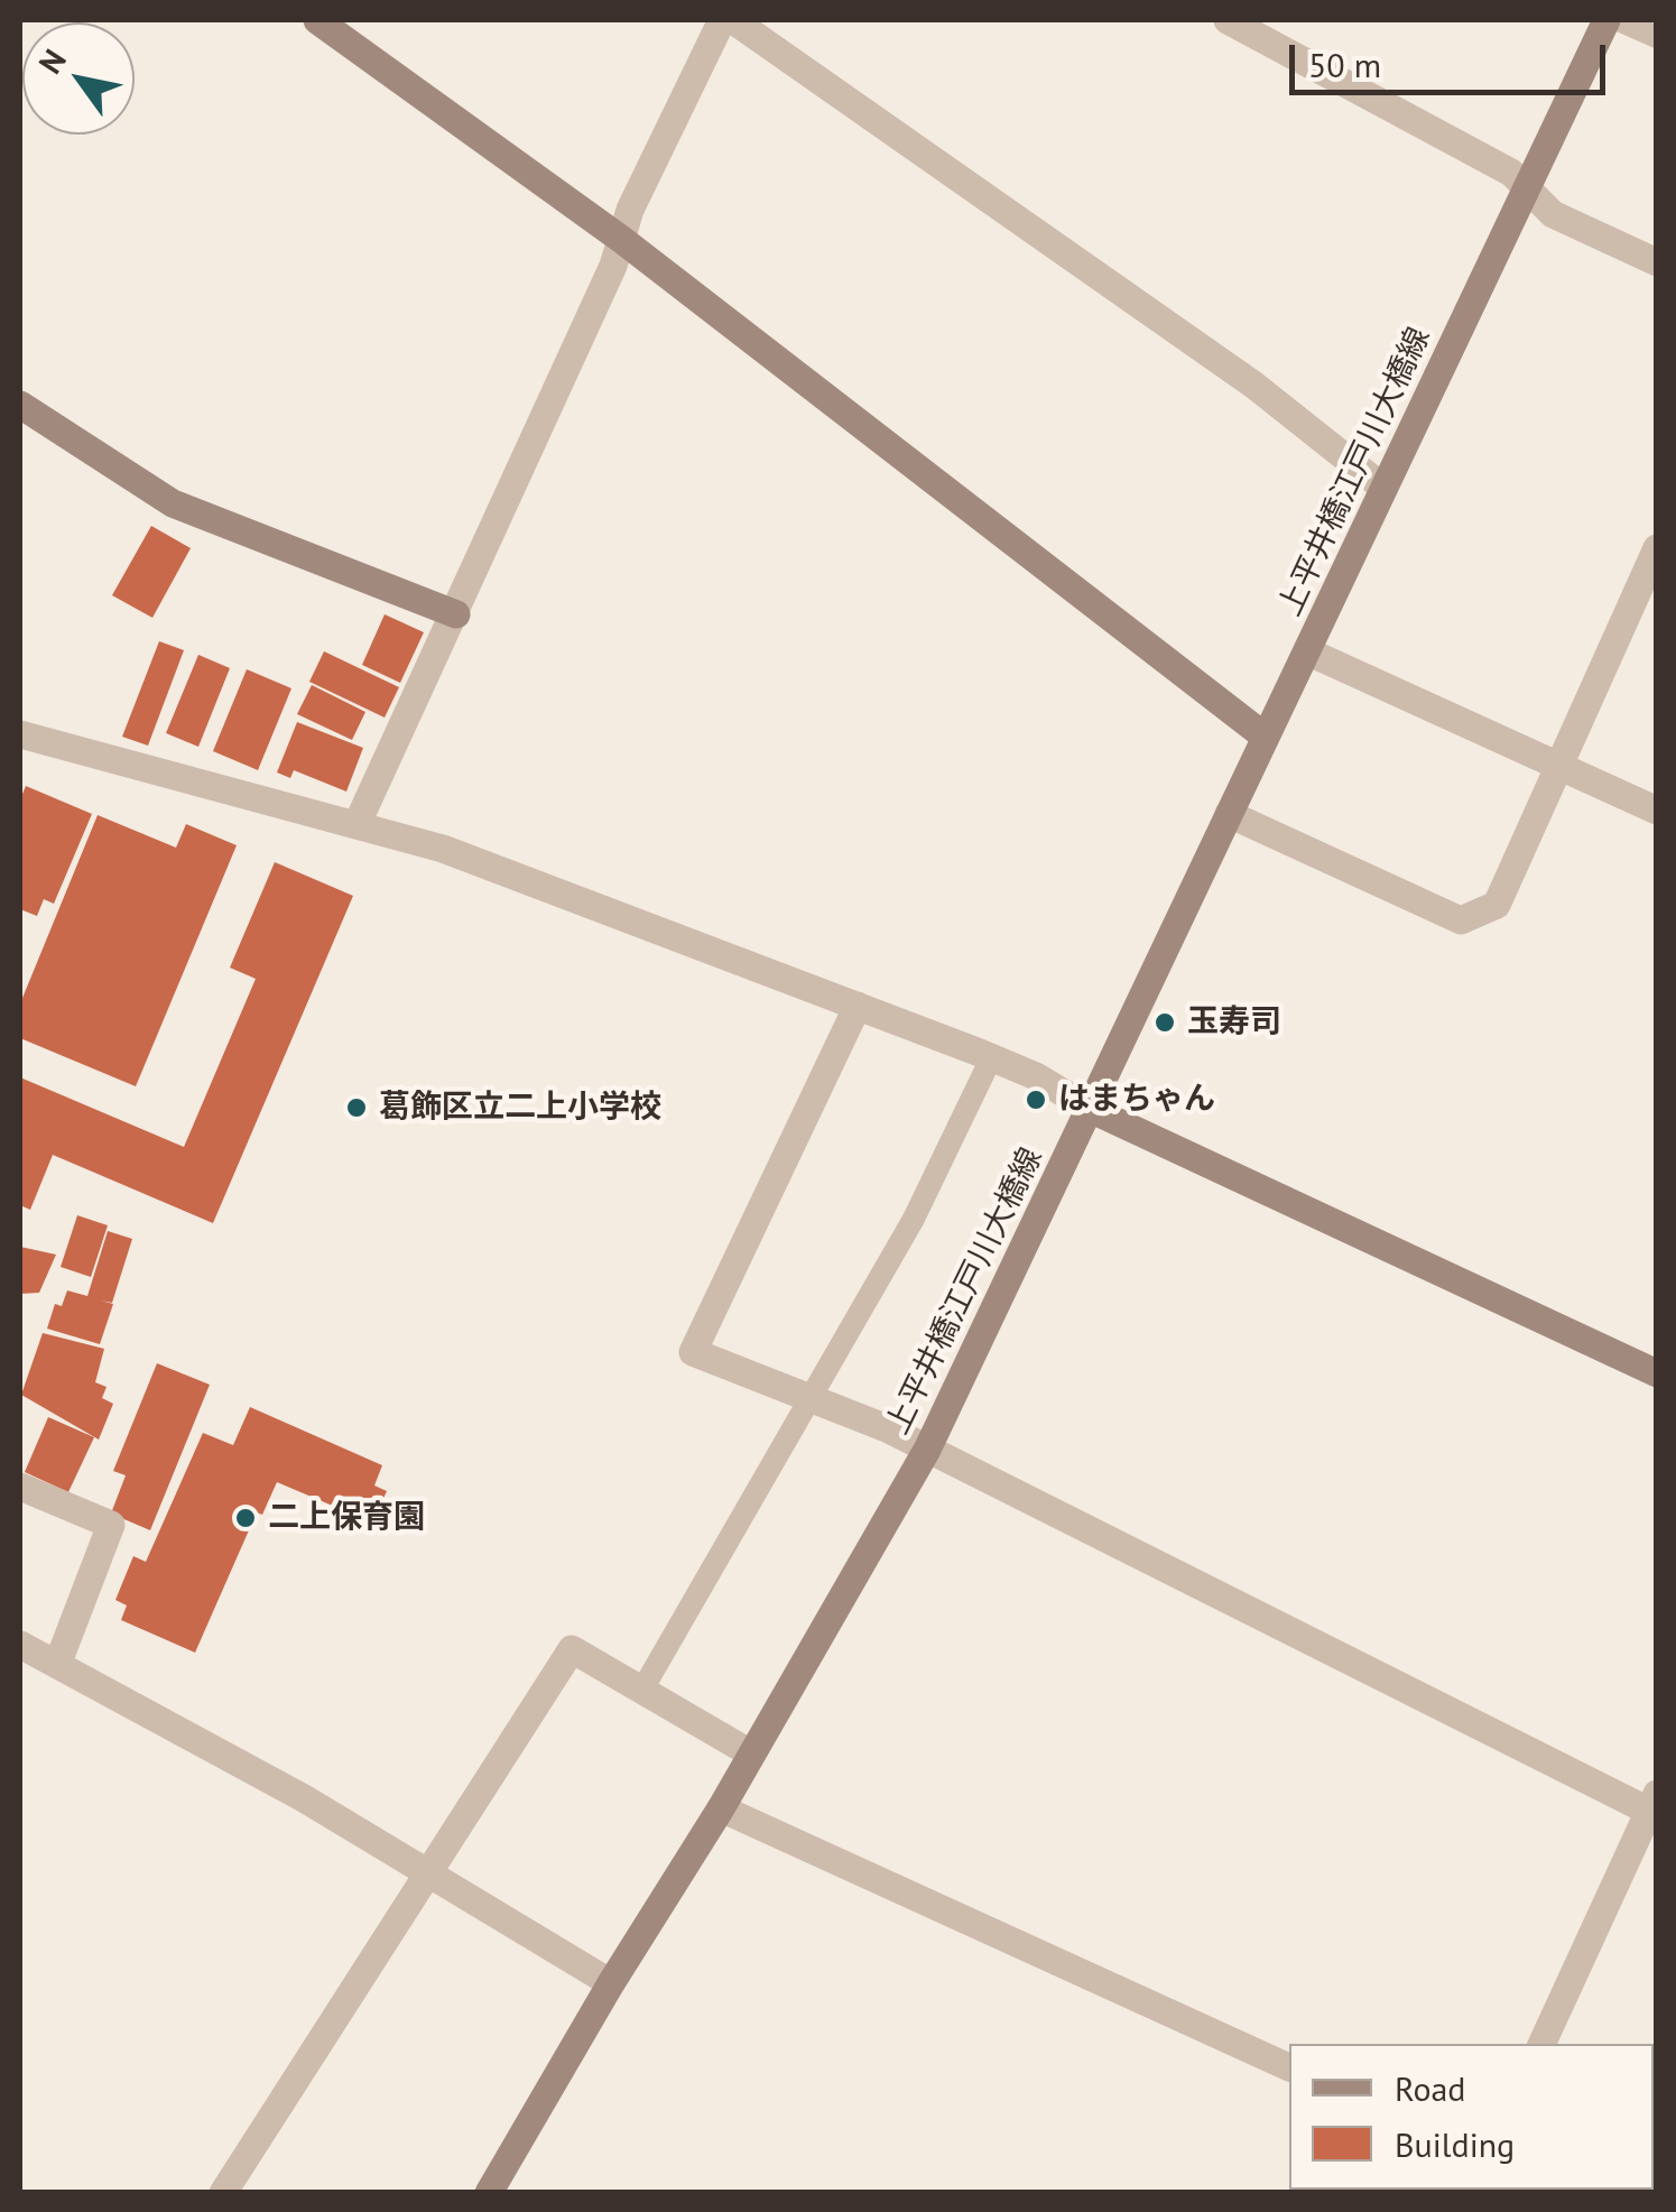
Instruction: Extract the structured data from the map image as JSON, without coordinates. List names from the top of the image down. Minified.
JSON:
{"streets":{"street":["上平井橋江戸川大橋線"]},"places":["玉寿司","はまちゃん","葛飾区立二上小学校","二上保育園"],"legend":["Road","Building"],"scale_bar":"50 m","north":"top left"}
